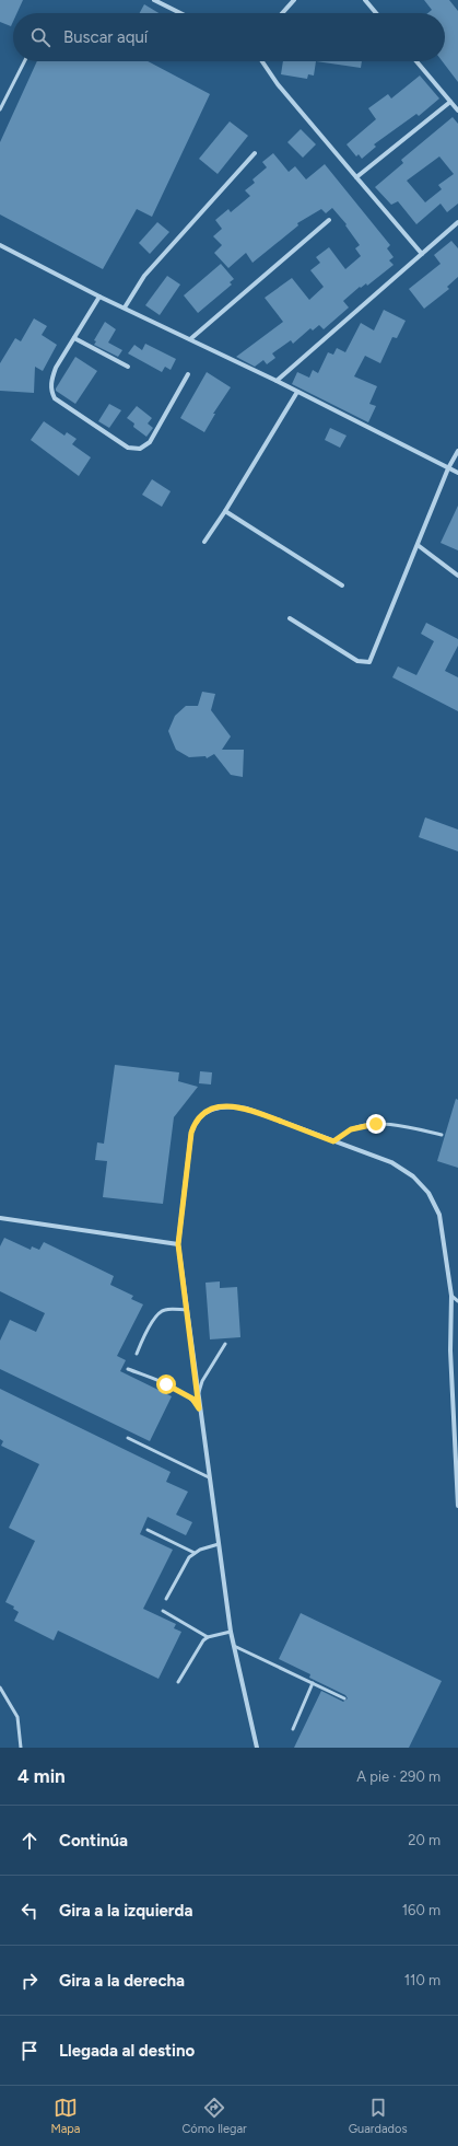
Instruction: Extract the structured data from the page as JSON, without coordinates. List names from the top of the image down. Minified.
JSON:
{"page":{"search":"Buscar aquí","heading":["4 min","A pie · 290 m"],"list":[["Continúa","20 m"],["Gira a la izquierda","160 m"],["Gira a la derecha","110 m"],"Llegada al destino"],"nav":["Mapa","Cómo llegar","Guardados"]}}
